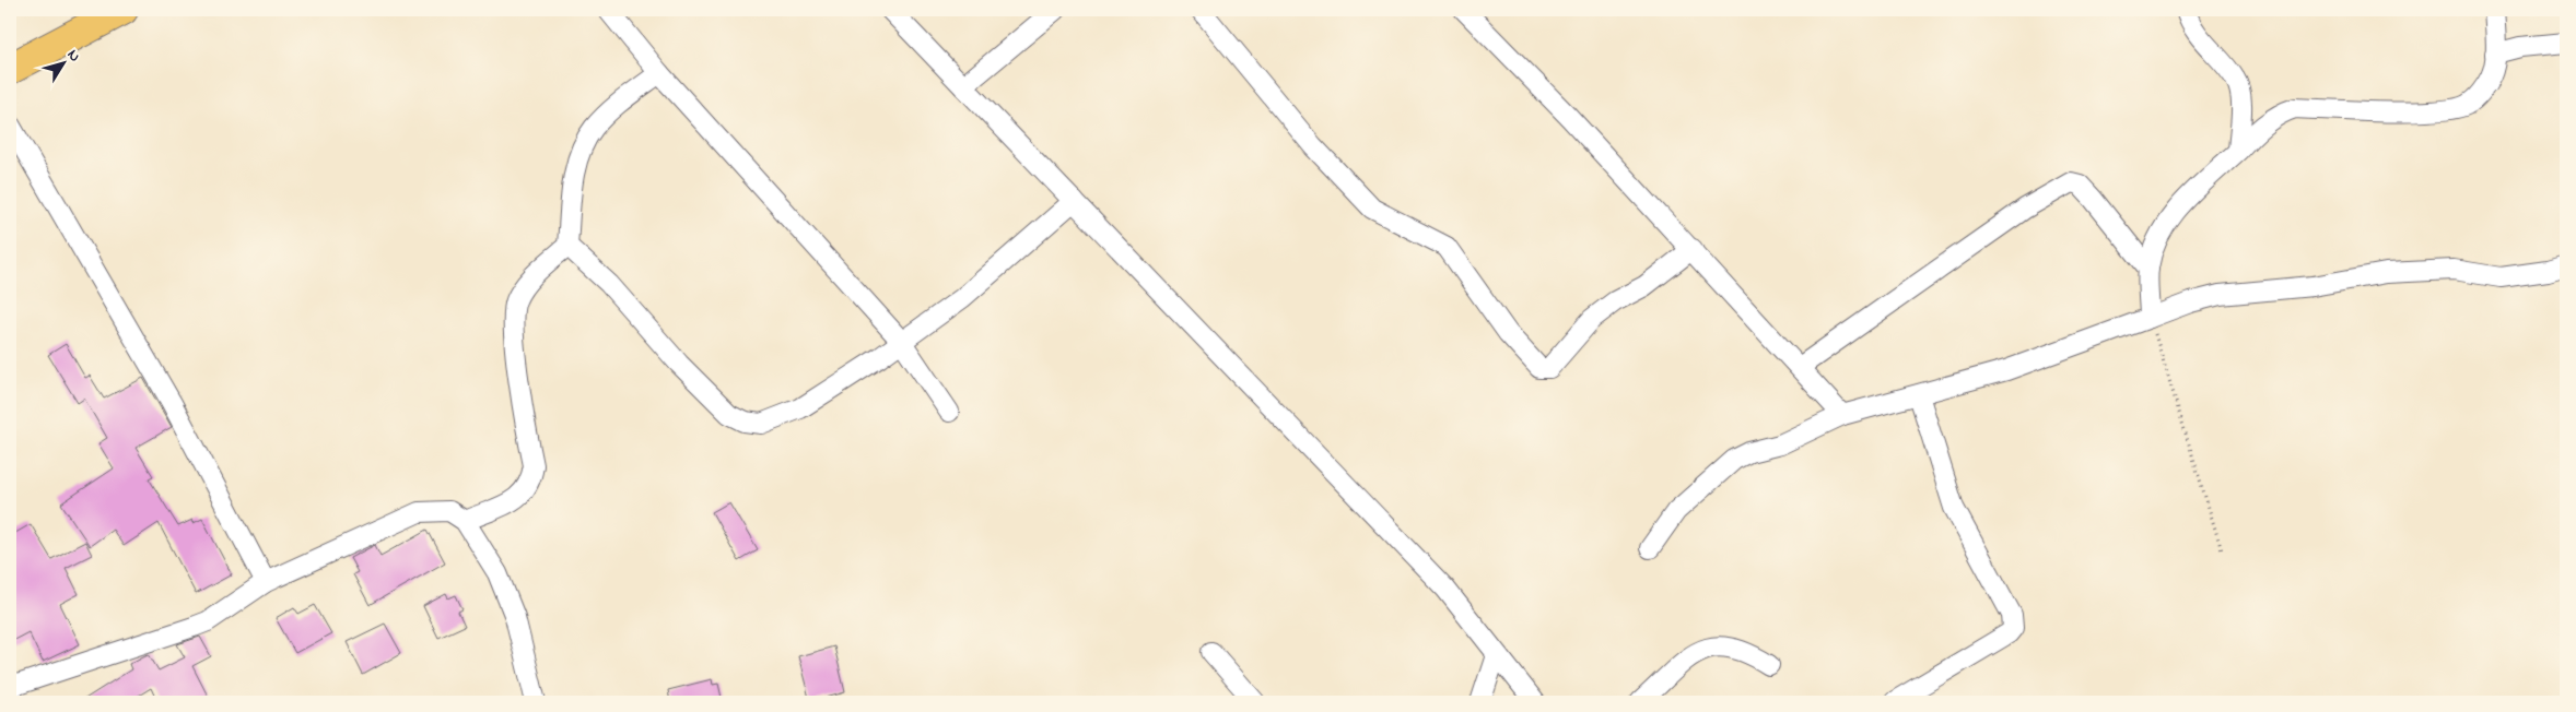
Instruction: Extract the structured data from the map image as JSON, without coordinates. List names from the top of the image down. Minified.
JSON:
{"north":"top right"}
